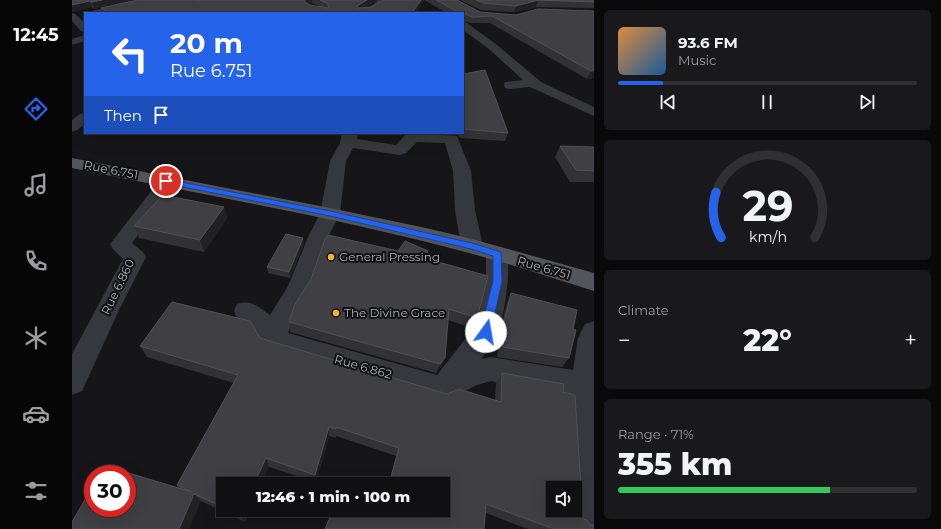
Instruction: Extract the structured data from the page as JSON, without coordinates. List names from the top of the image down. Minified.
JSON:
{"streets":{"main road":["Rue 6.751"],"street":["Rue 6.860","Rue 6.862"]},"crossings":[["Rue 6.751","Rue 6.860"]],"places":["General Pressing","The Divine Grace"],"page":{"tabs":"12:45","turn":["20 m","Rue 6.751"],"song":["93.6 FM","Music"],"then":"Then","tile":["Climate",["Range · 71%","355 km"]],"heat":["−","22°","+"],"limit":"30","trip":"12:46 · 1 min · 100 m","gauge":["29","km/h"]}}
